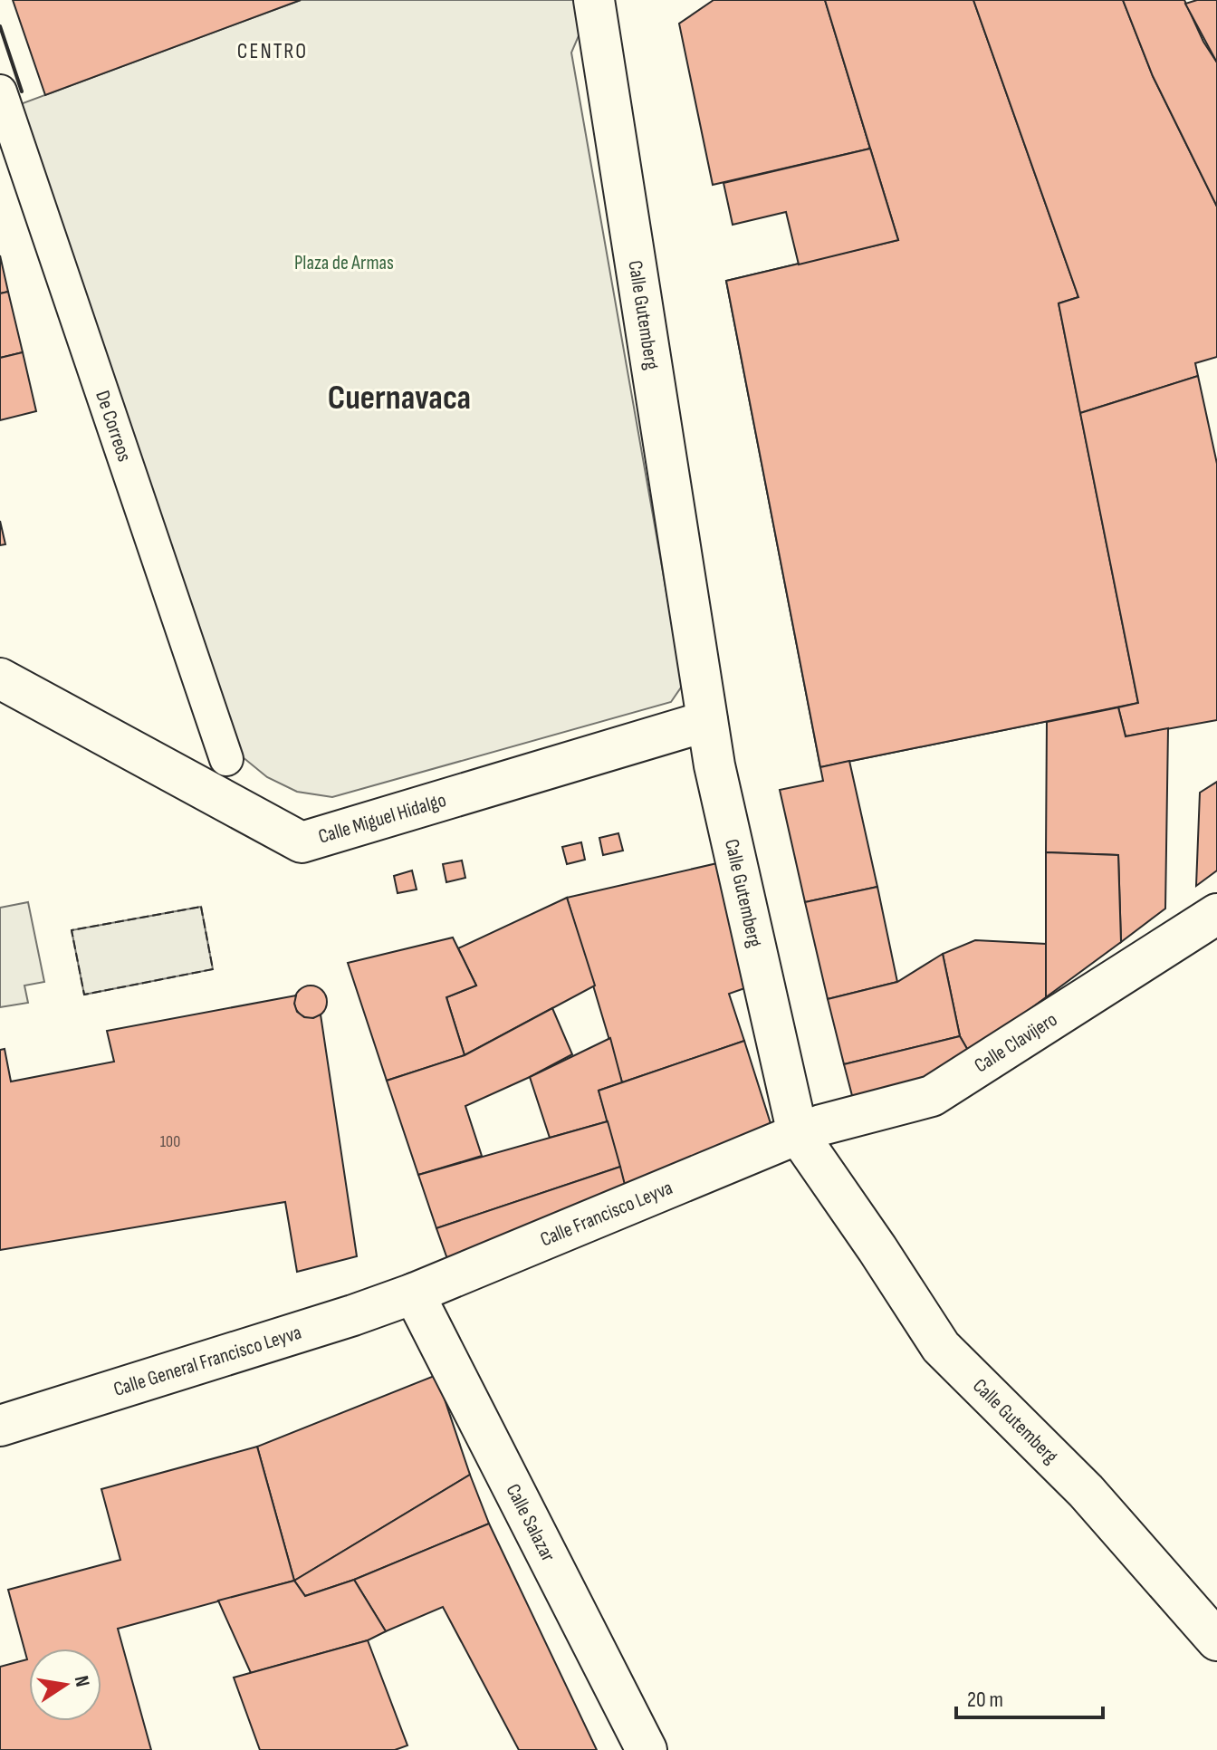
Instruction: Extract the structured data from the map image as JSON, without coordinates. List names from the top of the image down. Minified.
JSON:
{"streets":{"street":["Calle Gutemberg","De Correos","Calle Miguel Hidalgo","Calle Clavijero","Calle Francisco Leyva","Calle General Francisco Leyva","Calle Salazar"]},"crossings":[["Calle Gutemberg","Calle Miguel Hidalgo"],["Calle Gutemberg","Calle Clavijero"],["Calle Gutemberg","Calle Francisco Leyva"],["Calle Clavijero","Calle Francisco Leyva"],["Calle Francisco Leyva","Calle General Francisco Leyva"],["Calle Francisco Leyva","Calle Salazar"],["Calle General Francisco Leyva","Calle Salazar"]],"districts":["CENTRO","Cuernavaca"],"parks":["Plaza de Armas"],"house_numbers":["100"],"scale_bar":"20 m","north":"right"}
